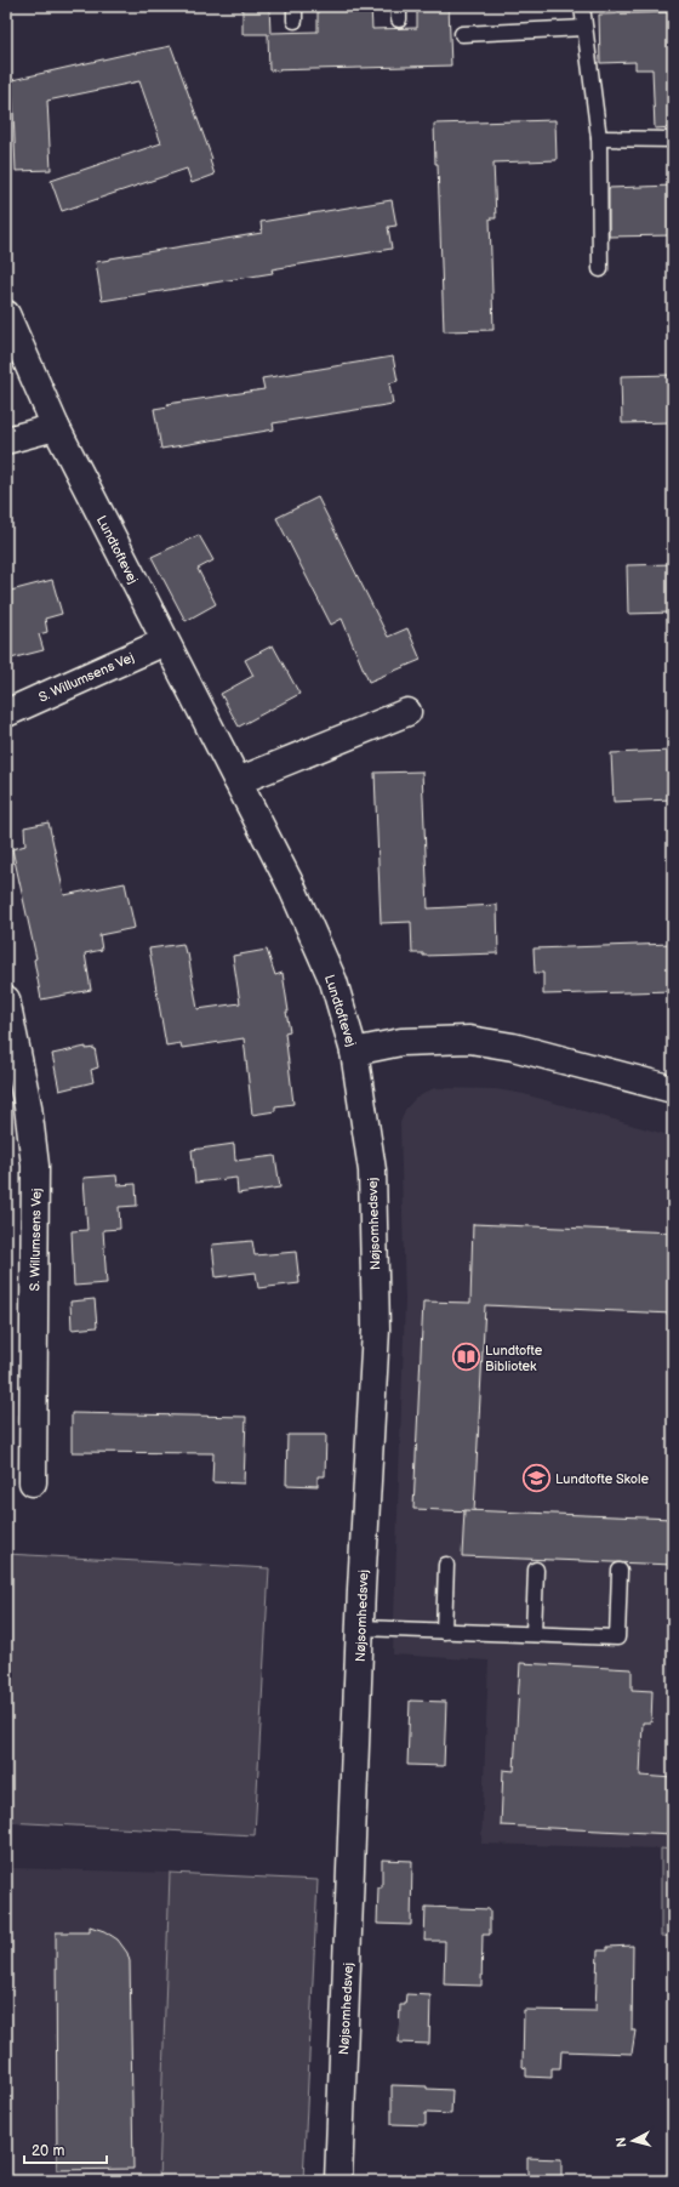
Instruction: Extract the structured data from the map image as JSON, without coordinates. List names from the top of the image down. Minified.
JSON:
{"streets":{"street":["Lundtoftevej","S. Willumsens Vej","Nøjsomhedsvej"]},"crossings":[["Lundtoftevej","S. Willumsens Vej"],["Lundtoftevej","Nøjsomhedsvej"]],"places":{"library":["Lundtofte Bibliotek"],"school or university":["Lundtofte Skole"]},"scale_bar":"20 m","north":"left"}
